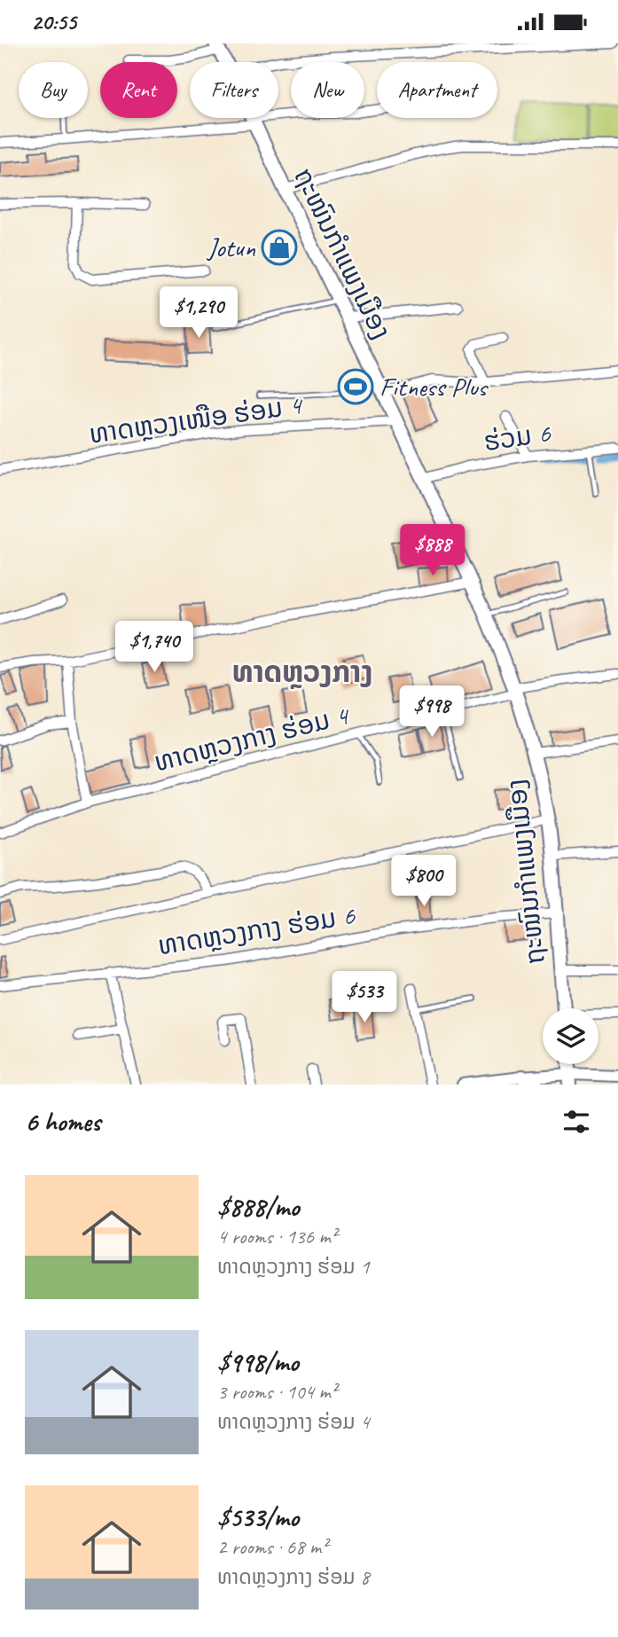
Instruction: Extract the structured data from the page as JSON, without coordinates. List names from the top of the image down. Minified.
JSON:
{"streets":{"main road":["ຖະໜົນກຳແພງເມືອງ"],"street":["ທາດຫຼວງເໜືອ ຮ່ອມ 4","ຮ່ວມ 6","ທາດຫຼວງກາງ ຮ່ອມ 4","ທາດຫຼວງກາງ ຮ່ອມ 6"]},"crossings":[["ຖະໜົນກຳແພງເມືອງ","ທາດຫຼວງເໜືອ ຮ່ອມ 4"],["ຖະໜົນກຳແພງເມືອງ","ຮ່ວມ 6"],["ຖະໜົນກຳແພງເມືອງ","ທາດຫຼວງກາງ ຮ່ອມ 4"],["ຖະໜົນກຳແພງເມືອງ","ທາດຫຼວງກາງ ຮ່ອມ 6"]],"districts":["ທາດຫຼວງກາງ"],"places":{"shop":["Jotun"],"sports":["Fitness Plus"]},"page":{"status":"20:55","chip":["Buy","Rent","Filters","New","Apartment"],"price":["$1,290","$888","$1,740","$998","$800","$533"],"heading":"6 homes","list":[{"name":"$888/mo","note":"4 rooms · 136 m² · ທາດຫຼວງກາງ ຮ່ອມ 1"},{"name":"$998/mo","note":"3 rooms · 104 m² · ທາດຫຼວງກາງ ຮ່ອມ 4"},{"name":"$533/mo","note":"2 rooms · 68 m² · ທາດຫຼວງກາງ ຮ່ອມ 8"}]}}
